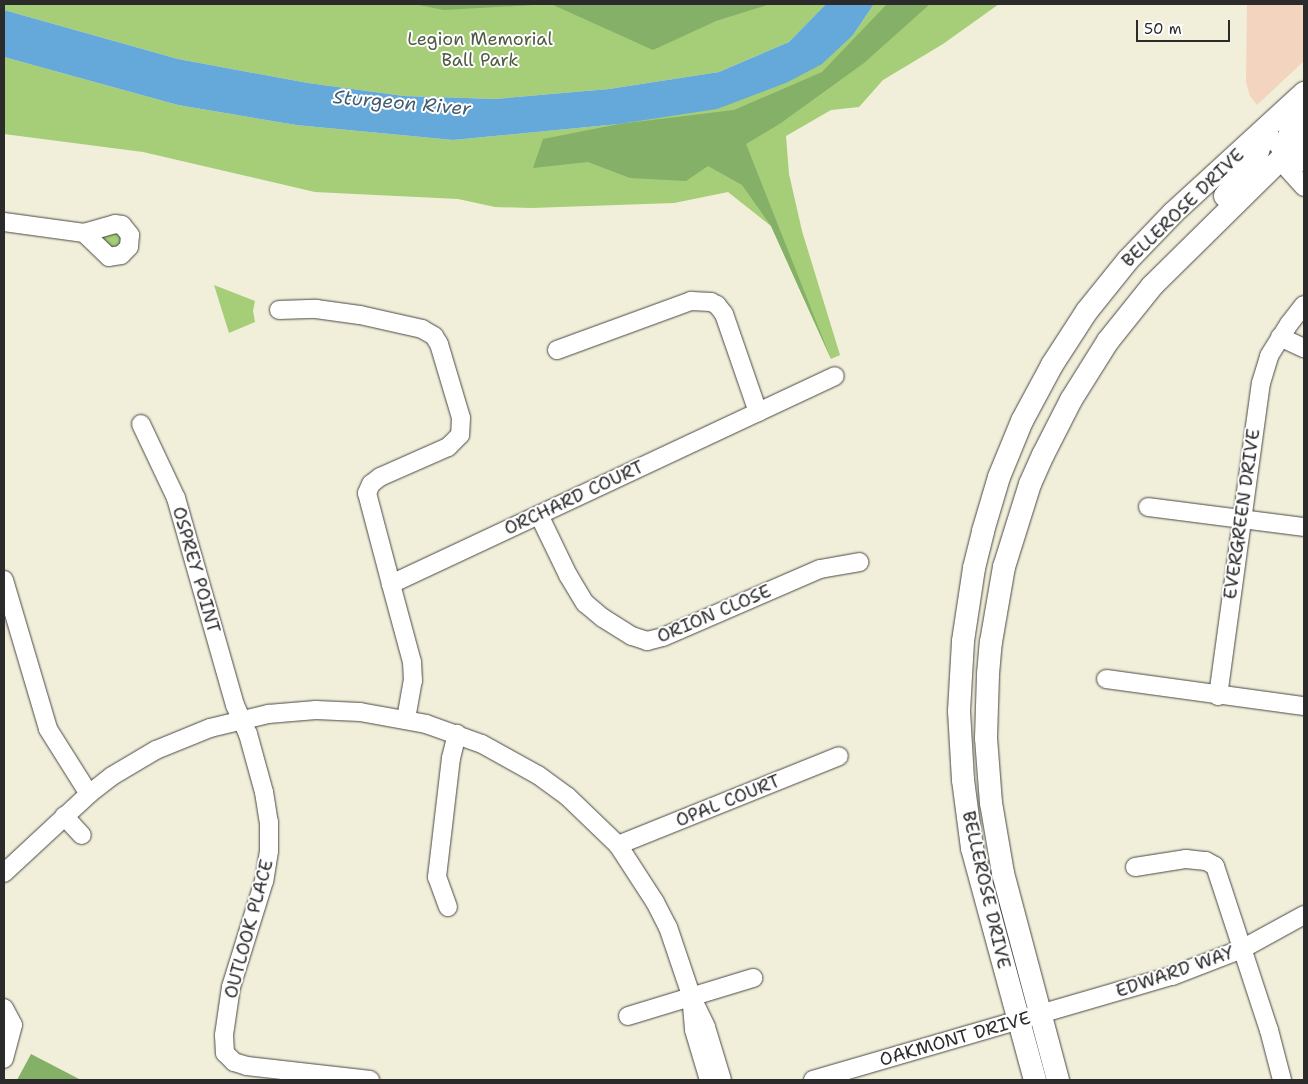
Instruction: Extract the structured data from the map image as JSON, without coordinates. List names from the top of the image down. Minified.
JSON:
{"streets":{"main road":["BELLEROSE DRIVE"],"street":["ORCHARD COURT","EVERGREEN DRIVE","OSPREY POINT","ORION CLOSE","OPAL COURT","OUTLOOK PLACE","EDWARD WAY","OAKMONT DRIVE"]},"crossings":[["BELLEROSE DRIVE","EDWARD WAY"],["BELLEROSE DRIVE","OAKMONT DRIVE"],["ORCHARD COURT","ORION CLOSE"],["OSPREY POINT","OUTLOOK PLACE"],["EDWARD WAY","OAKMONT DRIVE"]],"water":["Sturgeon River"],"parks":["Legion Memorial Ball Park"],"scale_bar":"50 m"}
